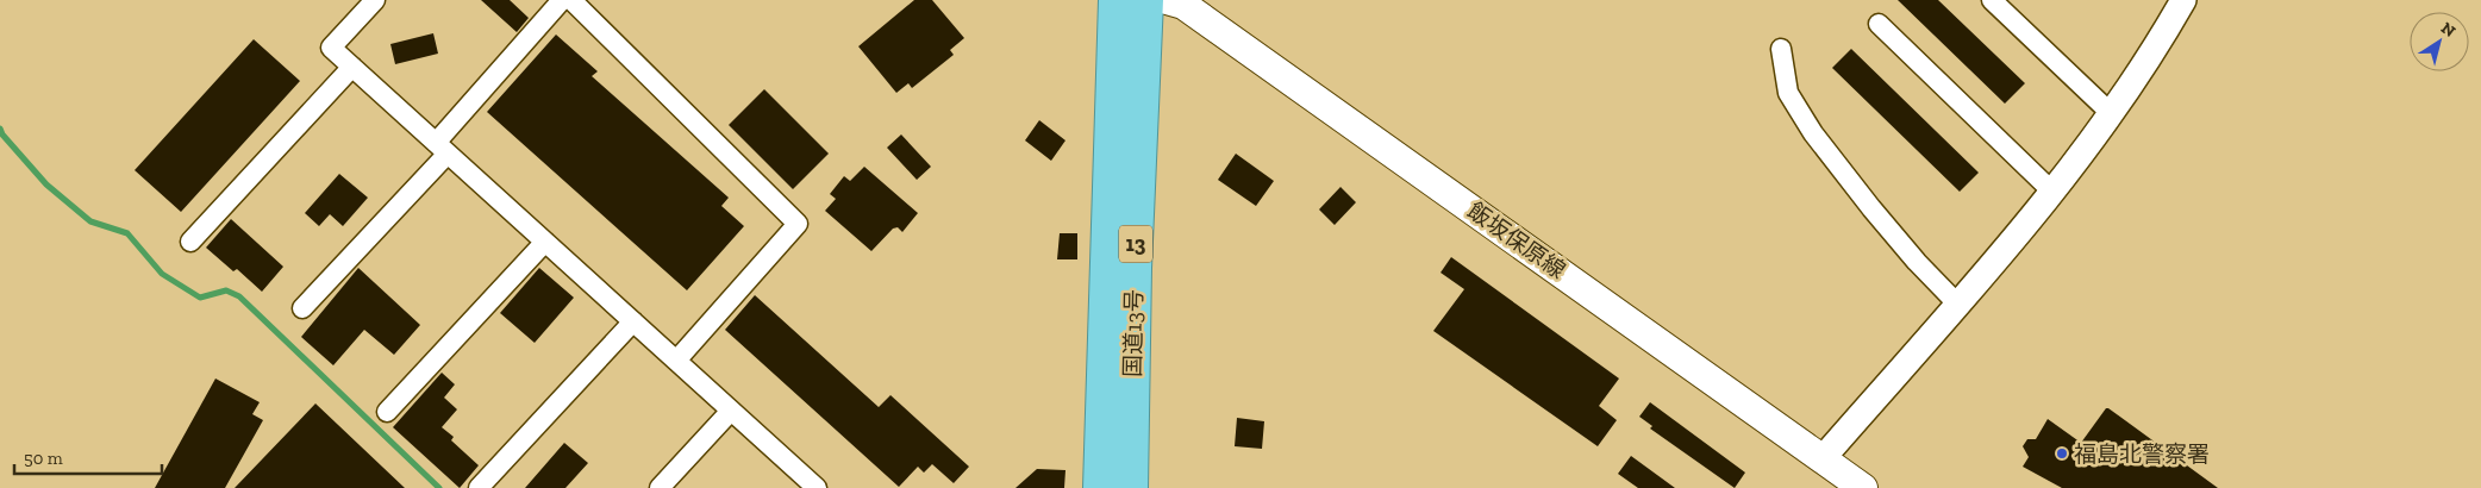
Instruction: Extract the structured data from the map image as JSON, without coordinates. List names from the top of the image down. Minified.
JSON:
{"streets":{"highway":["13","国道13号"],"main road":["飯坂保原線"]},"places":["福島北警察署"],"scale_bar":"50 m","north":"top right"}
